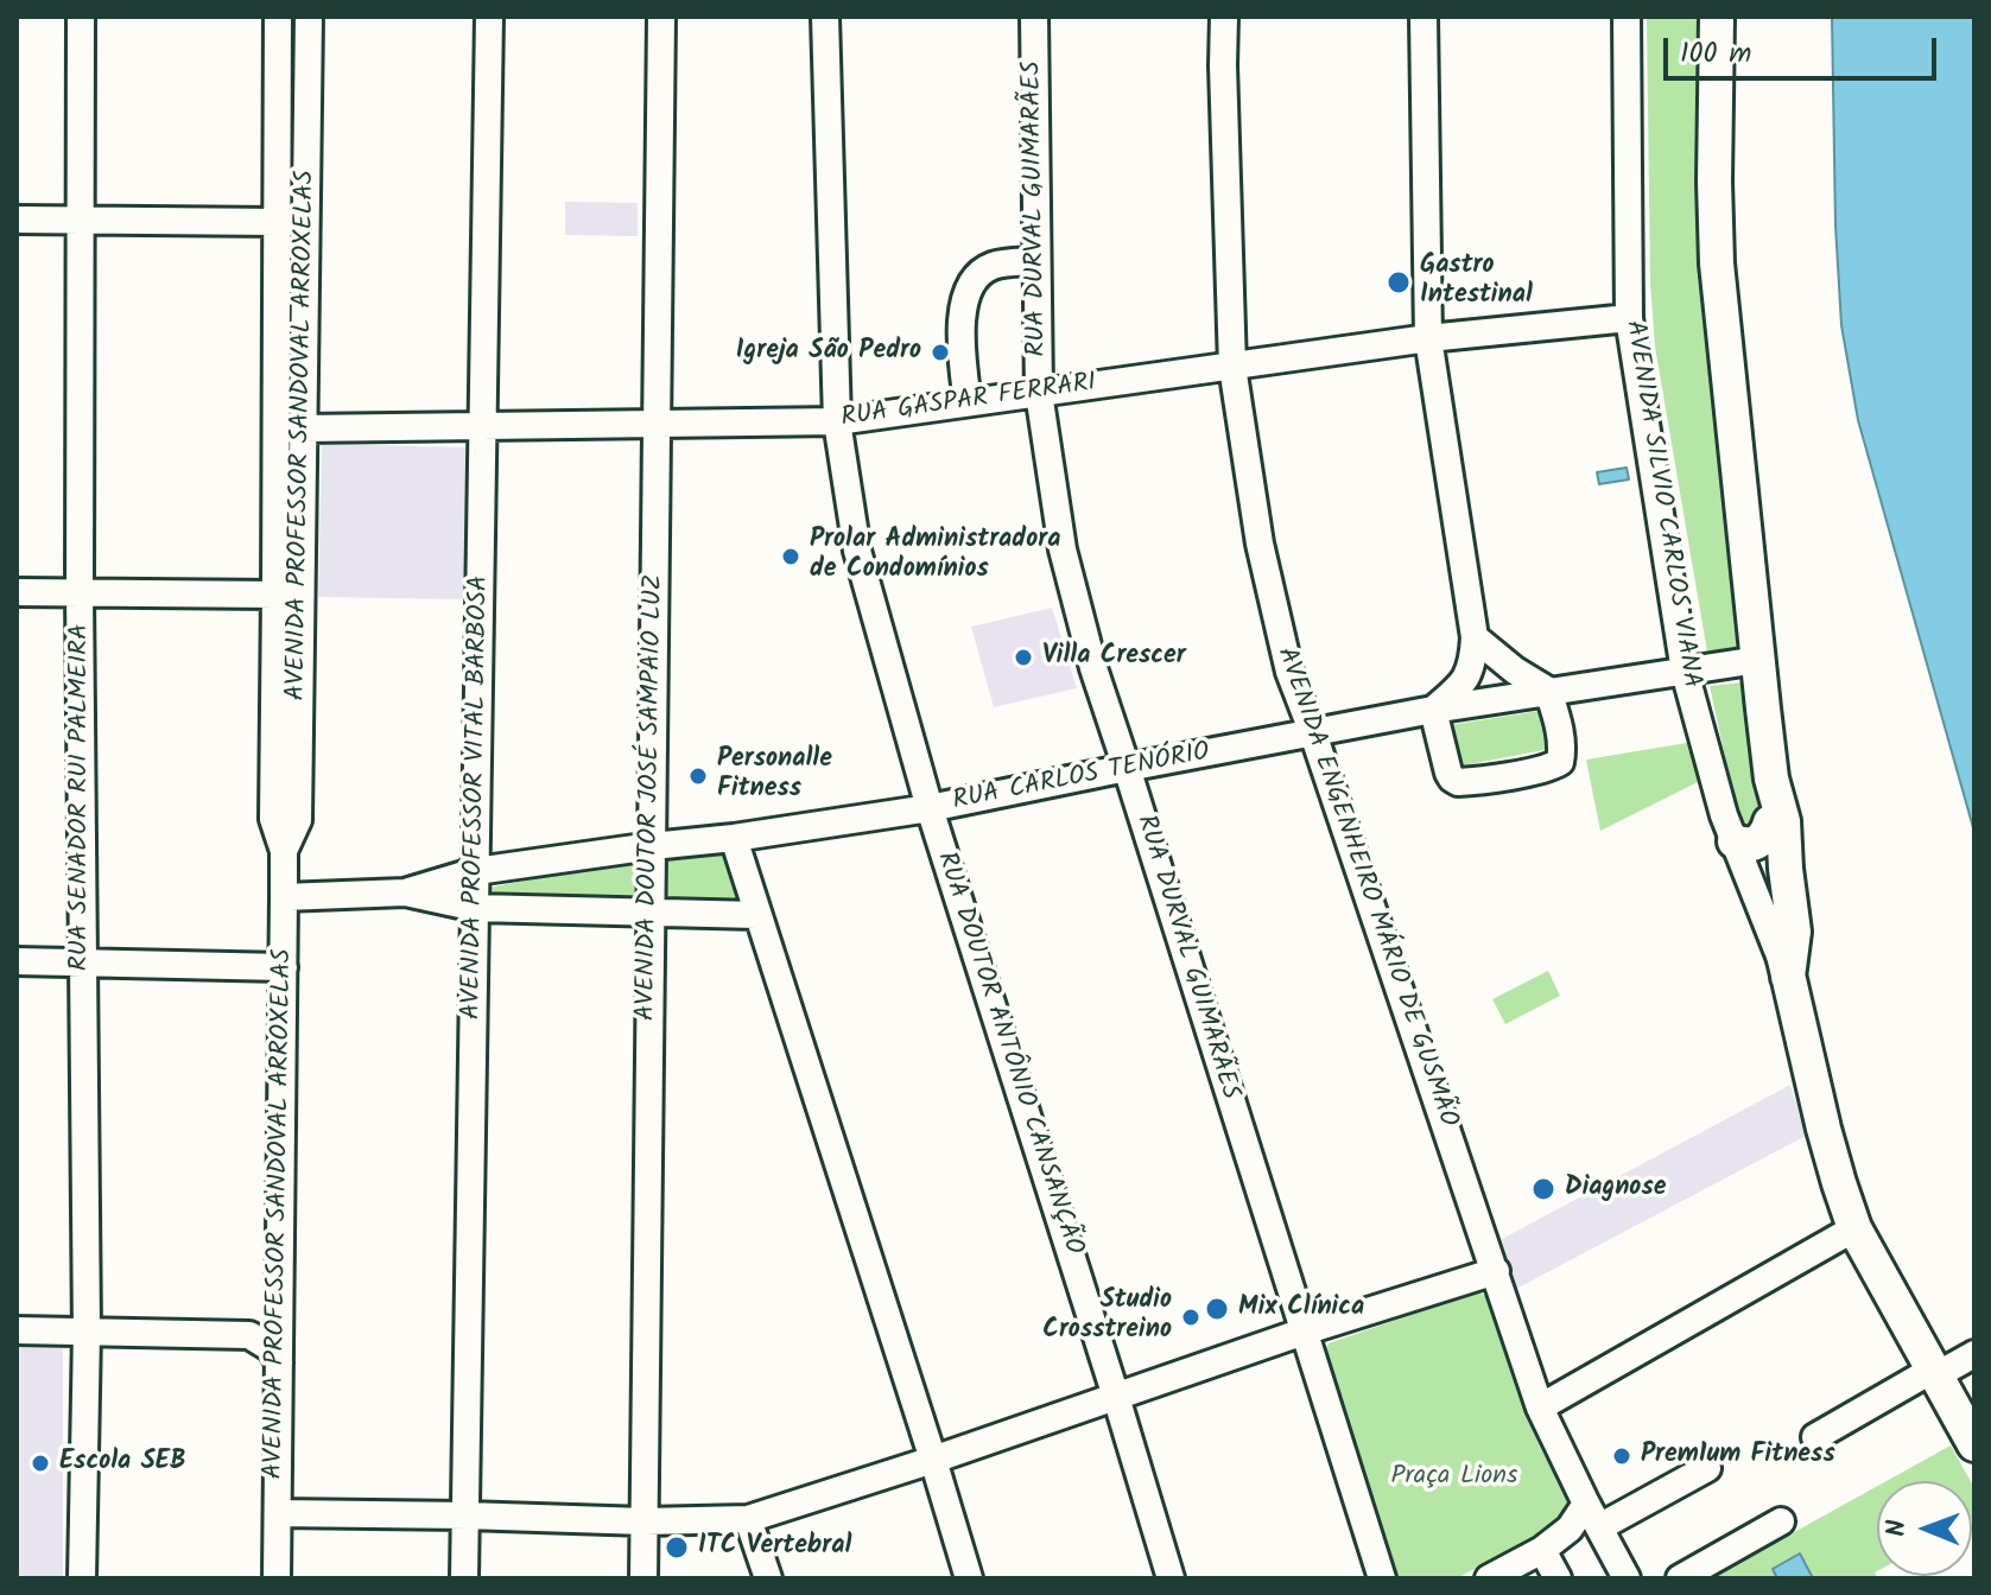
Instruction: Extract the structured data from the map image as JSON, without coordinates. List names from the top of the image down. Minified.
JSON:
{"streets":{"main road":["AVENIDA SILVIO CARLOS VIANA"],"street":["RUA DURVAL GUIMARÃES","RUA GASPAR FERRARI","AVENIDA PROFESSOR SANDOVAL ARROXELAS","RUA CARLOS TENÓRIO","RUA SENADOR RUI PALMEIRA","AVENIDA PROFESSOR VITAL BARBOSA","AVENIDA DOUTOR JOSÉ SAMPAIO LUZ","AVENIDA ENGENHEIRO MÁRIO DE GUSMÃO","RUA DOUTOR ANTÔNIO CANSANÇÃO"]},"crossings":[["RUA DURVAL GUIMARÃES","RUA GASPAR FERRARI"],["RUA DURVAL GUIMARÃES","RUA CARLOS TENÓRIO"],["RUA GASPAR FERRARI","AVENIDA PROFESSOR SANDOVAL ARROXELAS"],["RUA GASPAR FERRARI","AVENIDA SILVIO CARLOS VIANA"],["RUA GASPAR FERRARI","AVENIDA PROFESSOR VITAL BARBOSA"],["RUA GASPAR FERRARI","AVENIDA DOUTOR JOSÉ SAMPAIO LUZ"],["RUA GASPAR FERRARI","AVENIDA ENGENHEIRO MÁRIO DE GUSMÃO"],["RUA GASPAR FERRARI","RUA DOUTOR ANTÔNIO CANSANÇÃO"],["AVENIDA PROFESSOR SANDOVAL ARROXELAS","RUA CARLOS TENÓRIO"],["AVENIDA SILVIO CARLOS VIANA","RUA CARLOS TENÓRIO"],["RUA CARLOS TENÓRIO","AVENIDA PROFESSOR VITAL BARBOSA"],["RUA CARLOS TENÓRIO","AVENIDA DOUTOR JOSÉ SAMPAIO LUZ"],["RUA CARLOS TENÓRIO","AVENIDA ENGENHEIRO MÁRIO DE GUSMÃO"],["RUA CARLOS TENÓRIO","RUA DOUTOR ANTÔNIO CANSANÇÃO"]],"parks":["Praça Lions"],"places":["Gastro Intestinal","Igreja São Pedro","Prolar Administradora de Condomínios","Villa Crescer","Personalle Fitness","Diagnose","Mix Clínica","Studio Crosstreino","Prem1um Fitness","Escola SEB","ITC Vertebral"],"scale_bar":"100 m","north":"left"}
